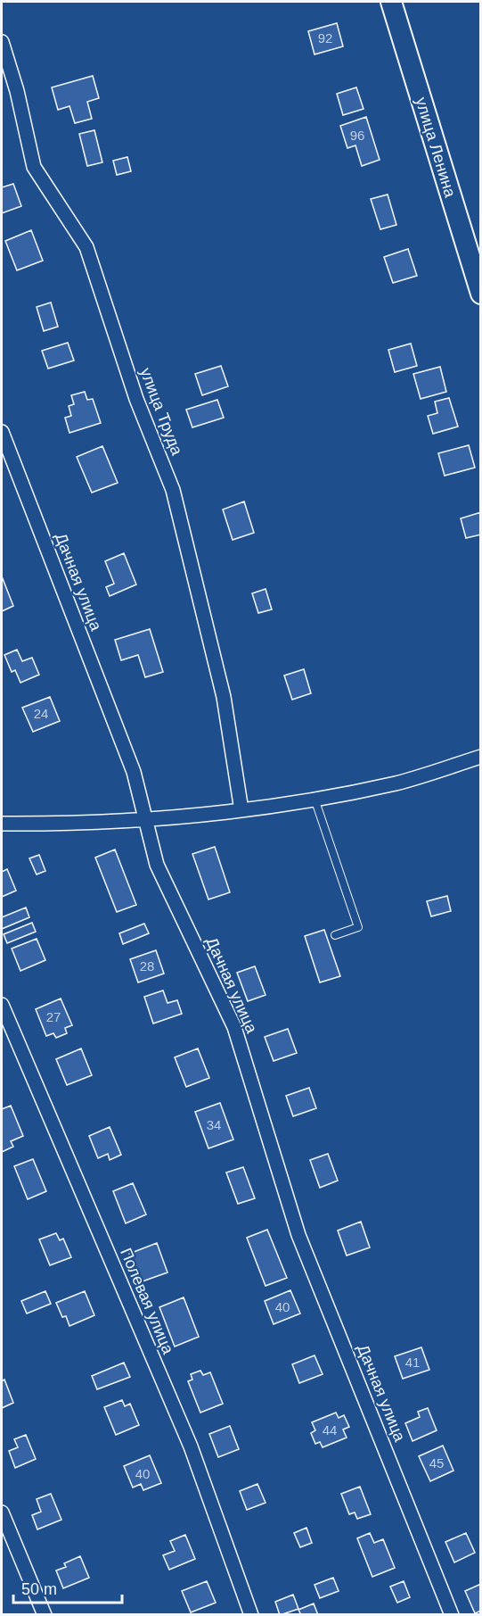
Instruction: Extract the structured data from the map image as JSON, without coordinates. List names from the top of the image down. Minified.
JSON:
{"streets":{"main road":["улица Ленина"],"street":["улица Труда","Дачная улица","Полевая улица"]},"house_numbers":["92","96","24","28","27","34","40","41","44","45","40"],"scale_bar":"50 m"}
